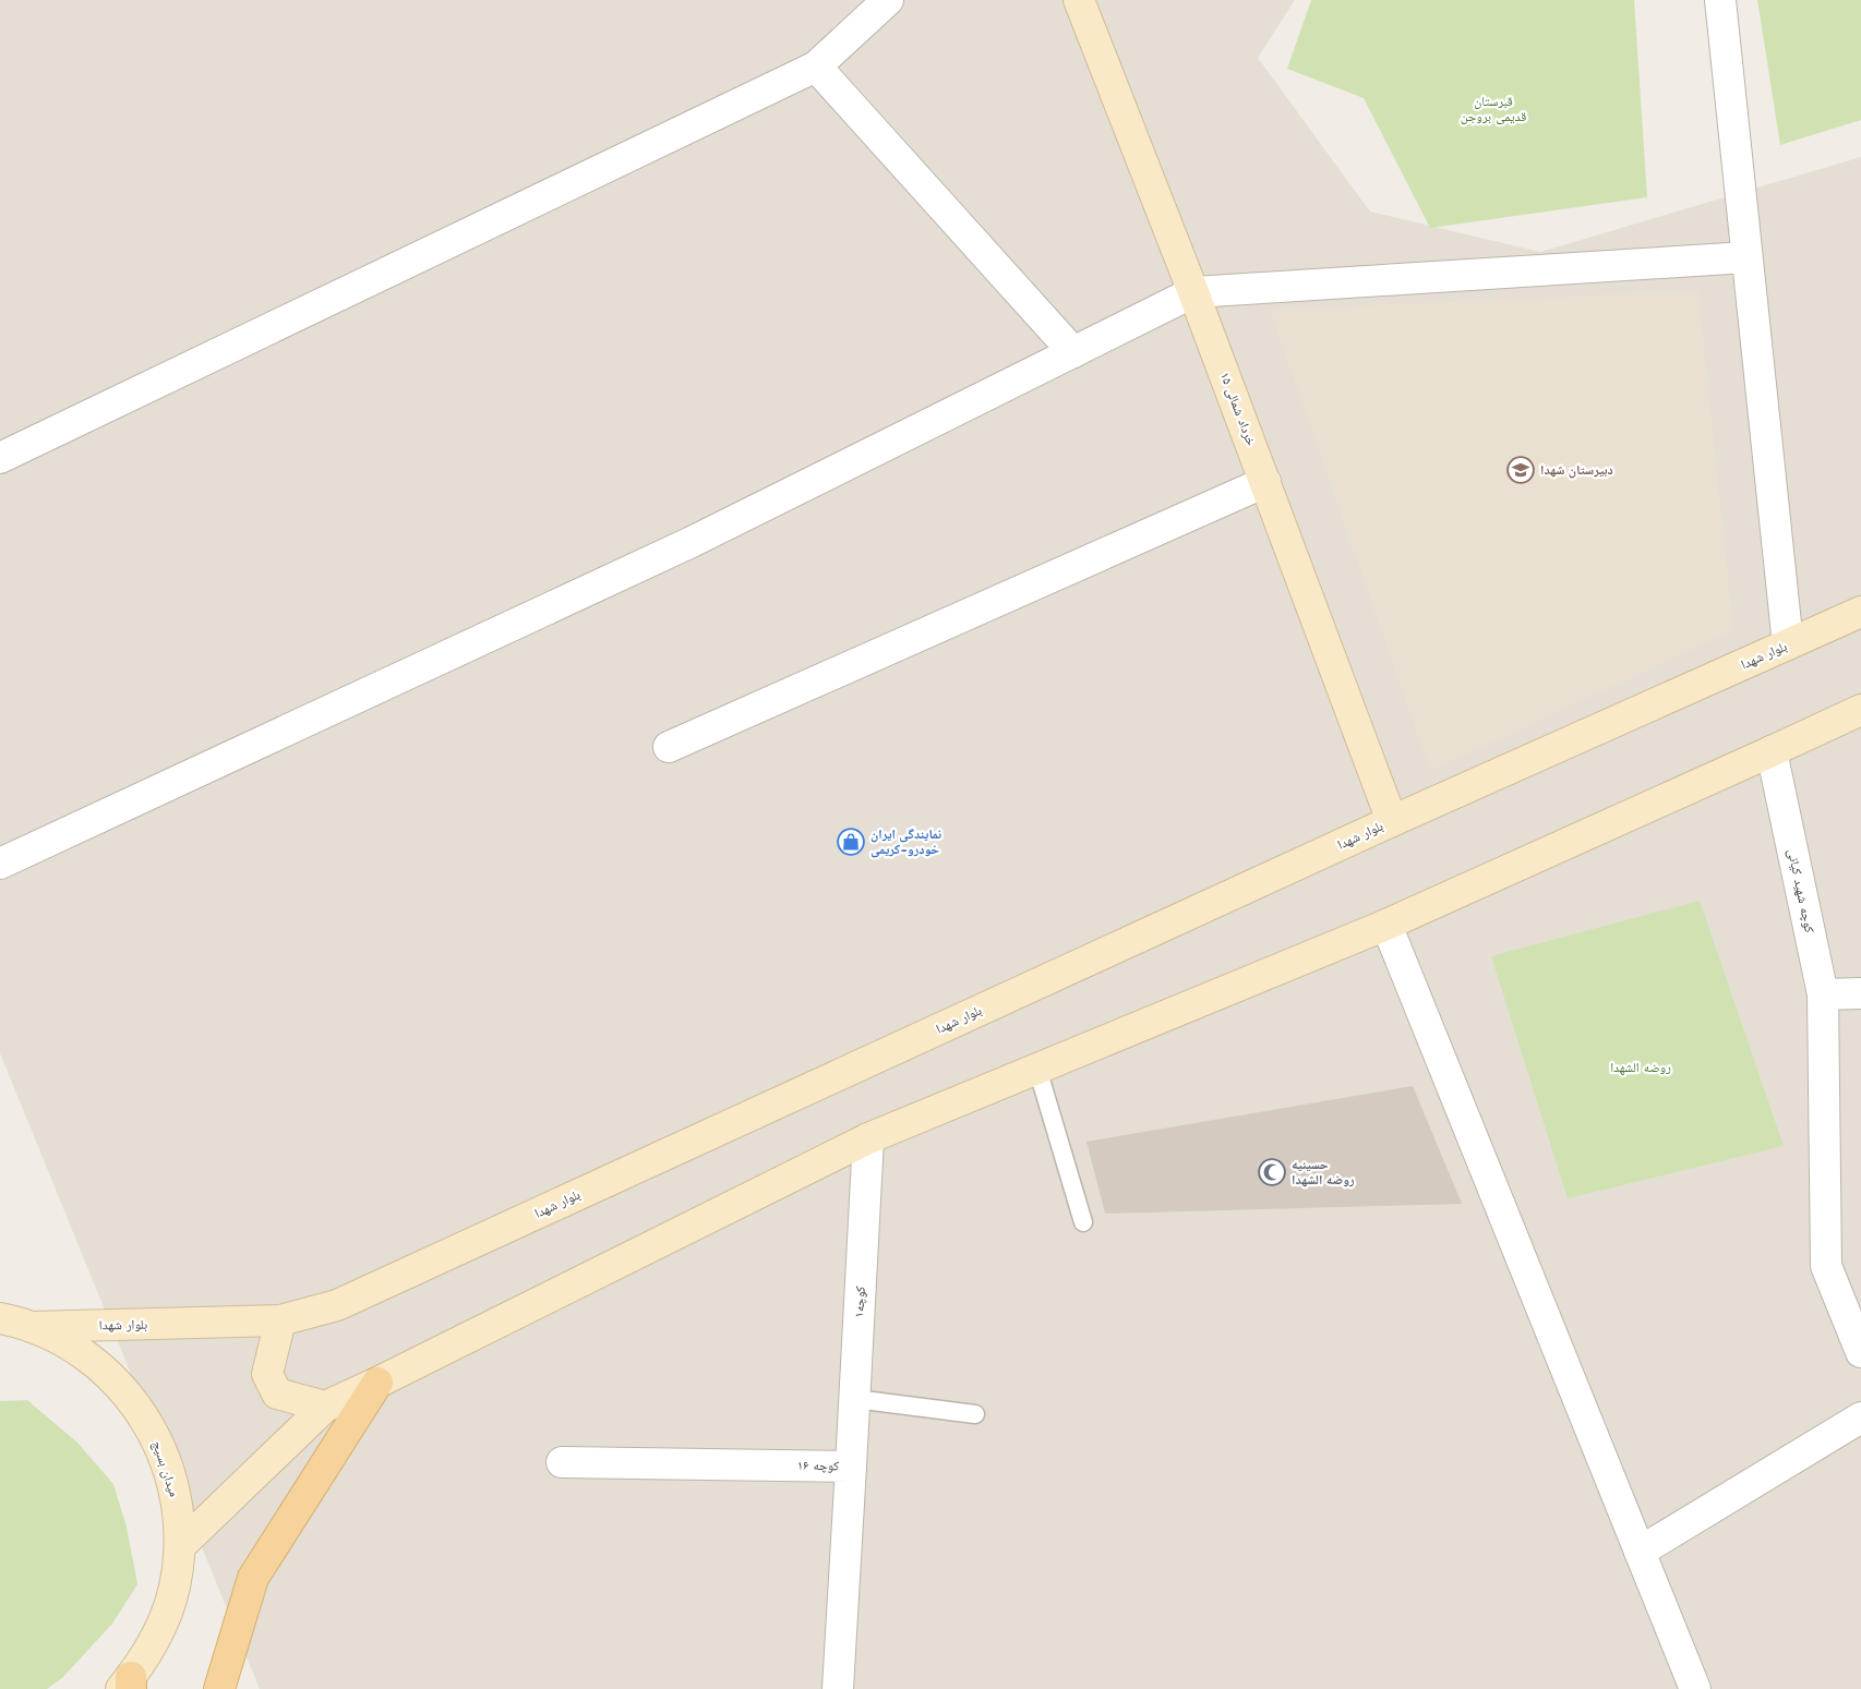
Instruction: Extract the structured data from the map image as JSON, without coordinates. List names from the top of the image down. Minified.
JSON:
{"streets":{"main road":["۱۵ خرداد شمالی","بلوار شهدا","میدان بسیج"],"street":["کوچه شهید کیانی","کوچه۱","کوچه ۱۶"]},"crossings":[["۱۵ خرداد شمالی","بلوار شهدا"],["بلوار شهدا","میدان بسیج"],["کوچه۱","کوچه ۱۶"]],"parks":["قبرستان قدیمی بروجن","روضه الشهدا"],"places":{"school or university":["دبیرستان شهدا"],"shop":["نمایندگی ایران خودرو-کریمی"],"mosque":["حسینیه روضه الشهدا"]}}
